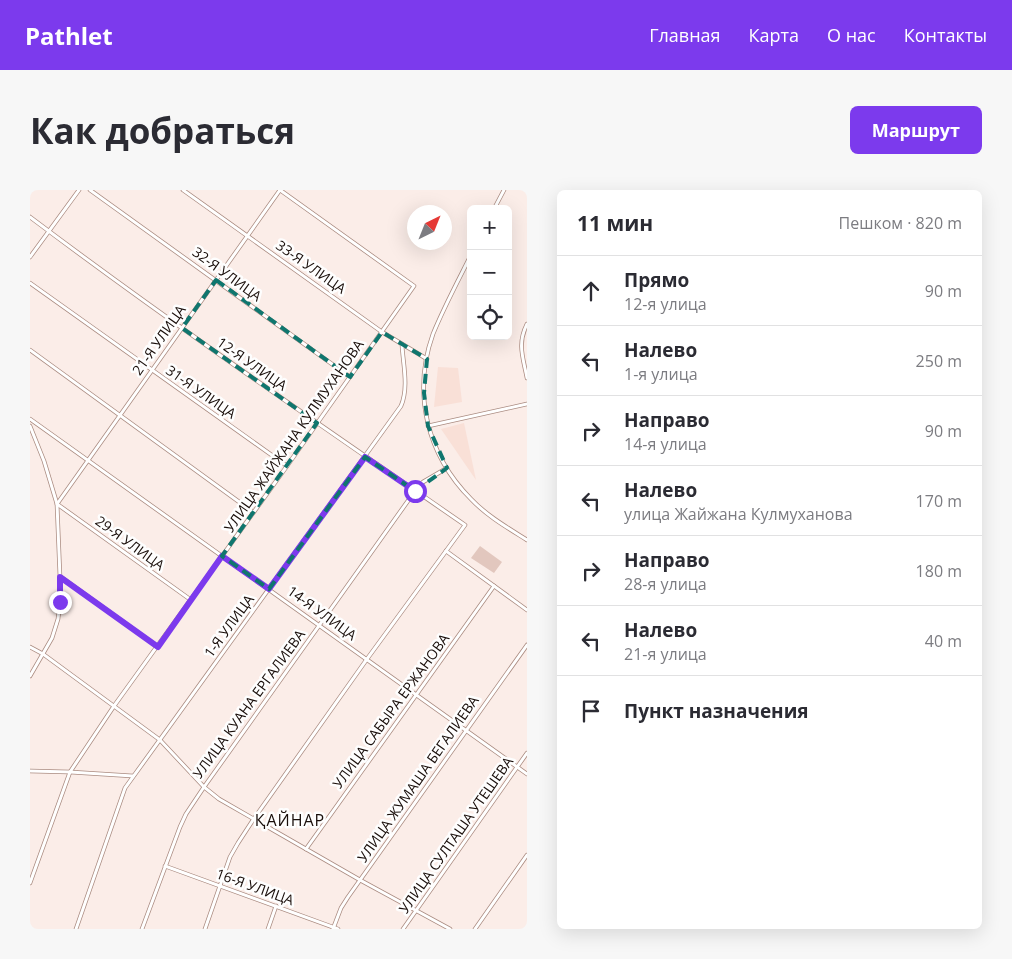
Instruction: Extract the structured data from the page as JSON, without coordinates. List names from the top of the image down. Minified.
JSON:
{"streets":{"street":["33-Я УЛИЦА","32-Я УЛИЦА","21-Я УЛИЦА","12-Я УЛИЦА","31-Я УЛИЦА","УЛИЦА ЖАЙЖАНА КУЛМУХАНОВА","29-Я УЛИЦА","14-Я УЛИЦА","1-Я УЛИЦА","УЛИЦА КУАНА ЕРГАЛИЕВА","УЛИЦА САБЫРА ЕРЖАНОВА","УЛИЦА ЖУМАША БЕГАЛИЕВА","УЛИЦА СУЛТАША УТЕШЕВА","16-Я УЛИЦА"]},"crossings":[["33-Я УЛИЦА","21-Я УЛИЦА"],["33-Я УЛИЦА","УЛИЦА ЖАЙЖАНА КУЛМУХАНОВА"],["33-Я УЛИЦА","1-Я УЛИЦА"],["32-Я УЛИЦА","21-Я УЛИЦА"],["32-Я УЛИЦА","УЛИЦА ЖАЙЖАНА КУЛМУХАНОВА"],["21-Я УЛИЦА","12-Я УЛИЦА"],["21-Я УЛИЦА","31-Я УЛИЦА"],["21-Я УЛИЦА","УЛИЦА ЖАЙЖАНА КУЛМУХАНОВА"],["21-Я УЛИЦА","29-Я УЛИЦА"],["21-Я УЛИЦА","14-Я УЛИЦА"],["12-Я УЛИЦА","УЛИЦА ЖАЙЖАНА КУЛМУХАНОВА"],["12-Я УЛИЦА","1-Я УЛИЦА"],["12-Я УЛИЦА","УЛИЦА КУАНА ЕРГАЛИЕВА"],["31-Я УЛИЦА","УЛИЦА ЖАЙЖАНА КУЛМУХАНОВА"],["УЛИЦА ЖАЙЖАНА КУЛМУХАНОВА","29-Я УЛИЦА"],["УЛИЦА ЖАЙЖАНА КУЛМУХАНОВА","14-Я УЛИЦА"],["14-Я УЛИЦА","1-Я УЛИЦА"],["14-Я УЛИЦА","УЛИЦА КУАНА ЕРГАЛИЕВА"],["14-Я УЛИЦА","УЛИЦА САБЫРА ЕРЖАНОВА"],["14-Я УЛИЦА","УЛИЦА ЖУМАША БЕГАЛИЕВА"],["14-Я УЛИЦА","УЛИЦА СУЛТАША УТЕШЕВА"],["УЛИЦА КУАНА ЕРГАЛИЕВА","16-Я УЛИЦА"],["УЛИЦА ЖУМАША БЕГАЛИЕВА","16-Я УЛИЦА"]],"districts":["ҚАЙНАР"],"north":"top right","page":{"header":"Pathlet","nav":["Главная","Карта","О нас","Контакты"],"buttons":"Маршрут","title":"Как добраться","heading":["11 мин","Пешком · 820 m"],"map_buttons":["+","−"],"list":[["Прямо","12-я улица","90 m"],["Налево","1-я улица","250 m"],["Направо","14-я улица","90 m"],["Налево","улица Жайжана Кулмуханова","170 m"],["Направо","28-я улица","180 m"],["Налево","21-я улица","40 m"],"Пункт назначения"]}}
